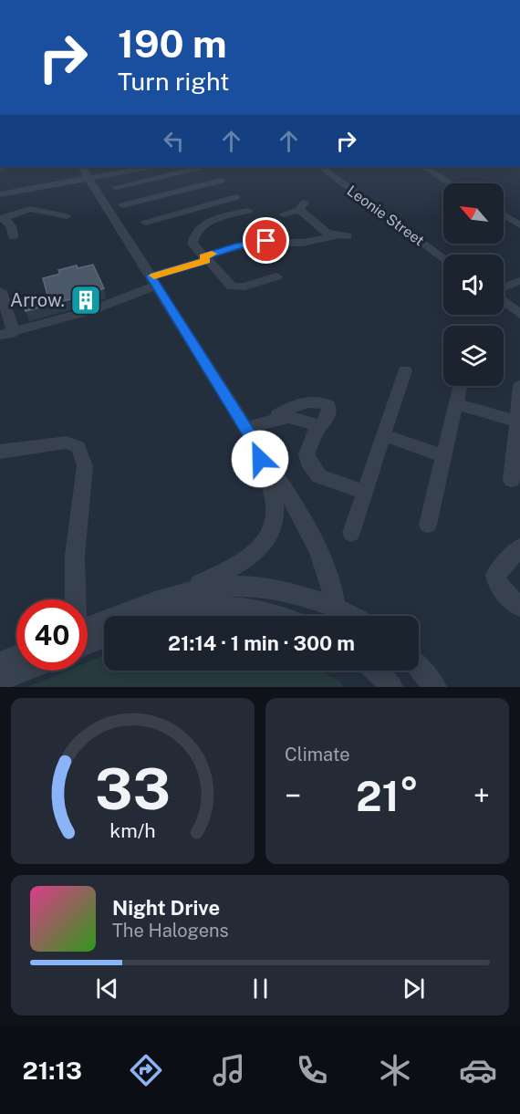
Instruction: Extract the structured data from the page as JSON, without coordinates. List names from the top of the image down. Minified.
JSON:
{"streets":{"street":["Leonie Street"]},"places":{"building":["Arrow."]},"north":"top left","page":{"turn":["190 m","Turn right"],"limit":"40","trip":"21:14 · 1 min · 300 m","tile":"Climate","heat":["−","21°","+"],"song":["Night Drive","The Halogens"],"tabs":"21:13","gauge":["33","km/h"]}}
